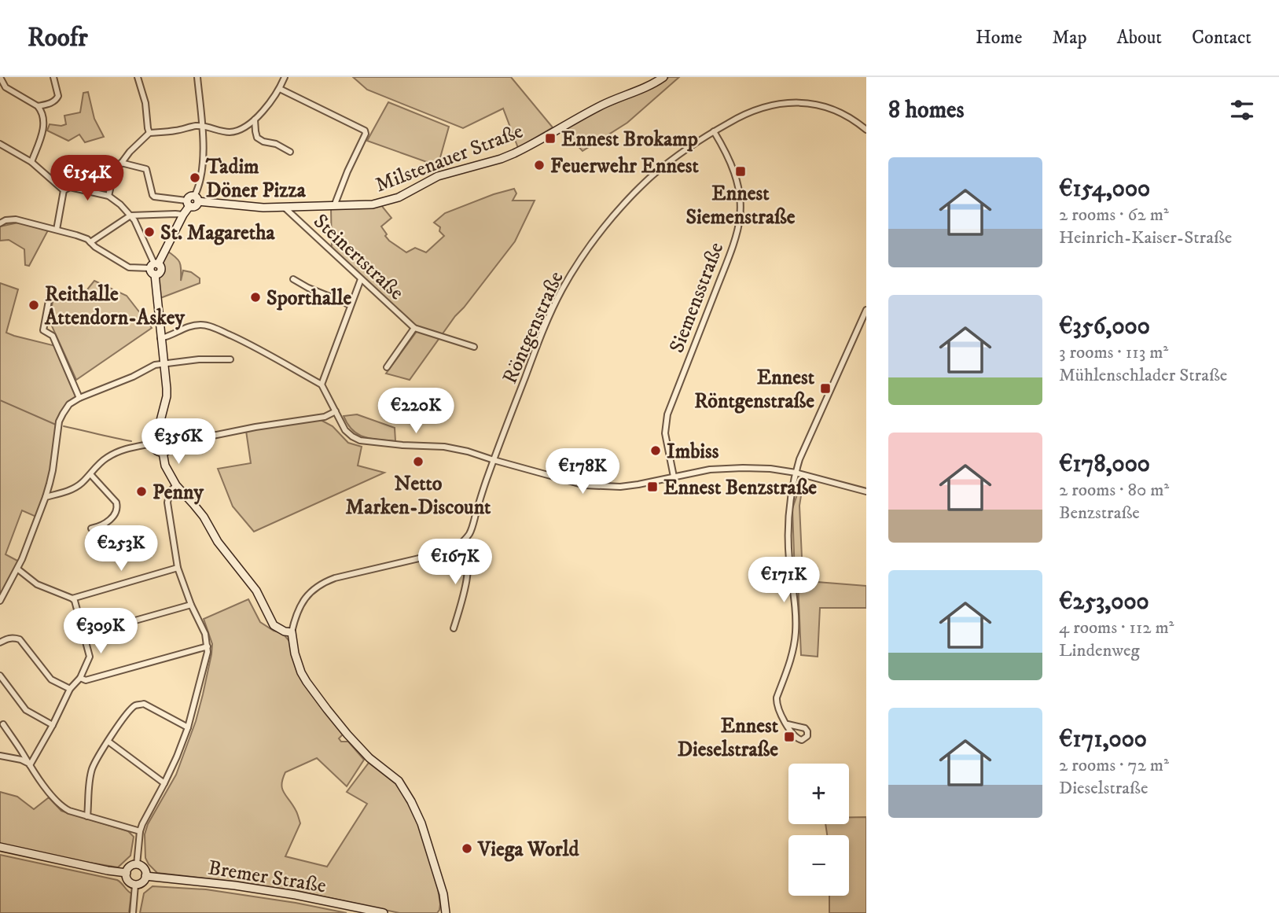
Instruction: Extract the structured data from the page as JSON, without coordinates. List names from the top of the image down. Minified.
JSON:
{"streets":{"street":["Milstenauer Straße","Steinertstraße","Siemensstraße","Röntgenstraße","Bremer Straße"]},"crossings":[["Milstenauer Straße","Steinertstraße"],["Siemensstraße","Röntgenstraße"]],"places":{"transit":["Ennest Brokamp","Ennest Siemenstraße","Ennest Röntgenstraße","Ennest Benzstraße","Ennest Dieselstraße"],"other":["Feuerwehr Ennest","Tadim Döner Pizza","St. Magaretha","Sporthalle","Reithalle Attendorn-Askey","Imbiss","Netto Marken-Discount","Penny","Viega World"]},"page":{"header":"Roofr","nav":["Home","Map","About","Contact"],"heading":"8 homes","list":[{"name":"€154,000","note":"2 rooms · 62 m² · Heinrich-Kaiser-Straße"},{"name":"€356,000","note":"3 rooms · 113 m² · Mühlenschlader Straße"},{"name":"€178,000","note":"2 rooms · 80 m² · Benzstraße"},{"name":"€253,000","note":"4 rooms · 112 m² · Lindenweg"},{"name":"€171,000","note":"2 rooms · 72 m² · Dieselstraße"}],"price":["€154K","€220K","€356K","€178K","€253K","€167K","€171K","€309K"],"map_buttons":["+","−"]}}
